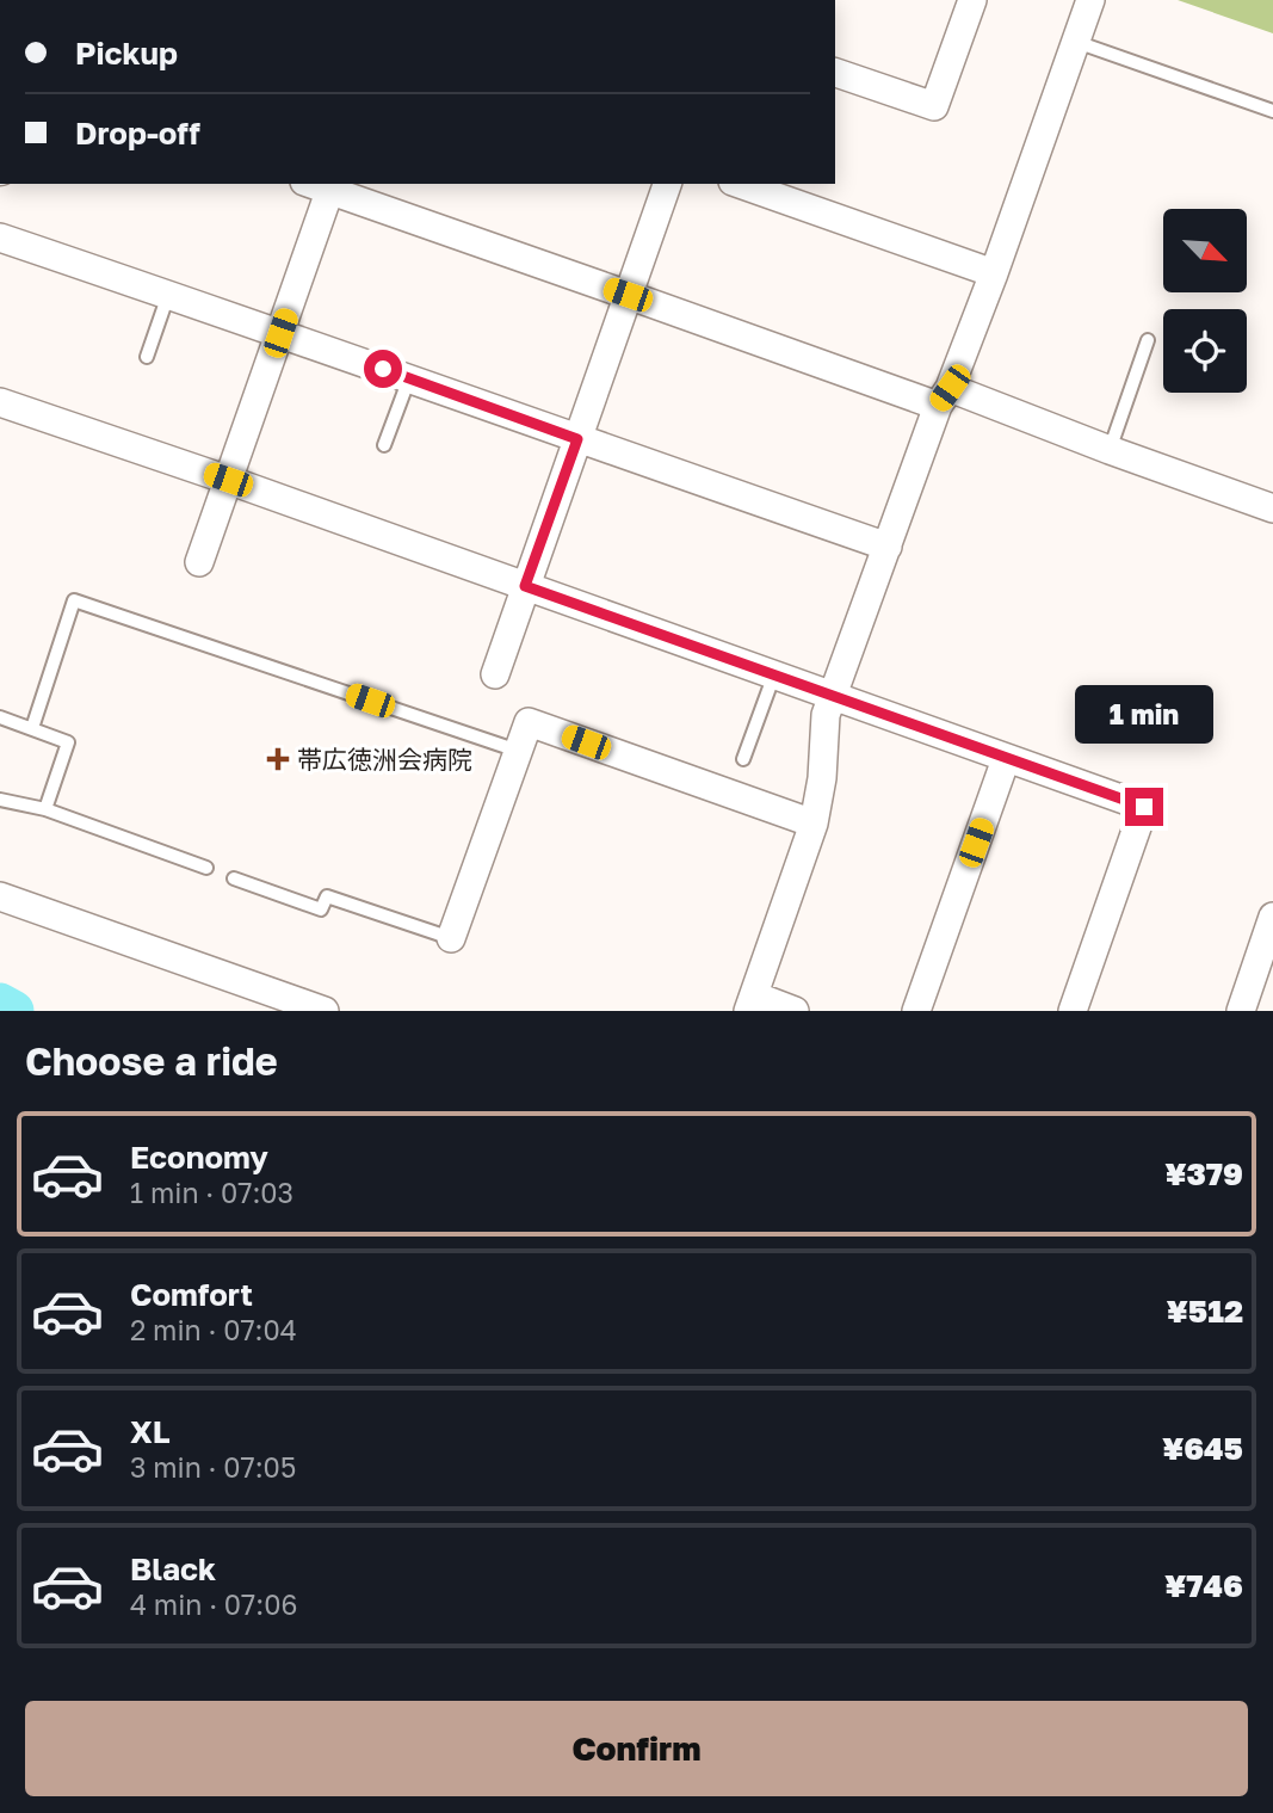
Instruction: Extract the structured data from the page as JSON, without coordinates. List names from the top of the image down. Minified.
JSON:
{"places":{"health":["帯広徳洲会病院"]},"north":"bottom right","page":{"banner":["Pickup","Drop-off"],"bubble":"1 min","heading":"Choose a ride","list":[{"name":"Economy","note":"1 min · 07:03","value":"¥379"},{"name":"Comfort","note":"2 min · 07:04","value":"¥512"},{"name":"XL","note":"3 min · 07:05","value":"¥645"},{"name":"Black","note":"4 min · 07:06","value":"¥746"}],"buttons":"Confirm"}}
